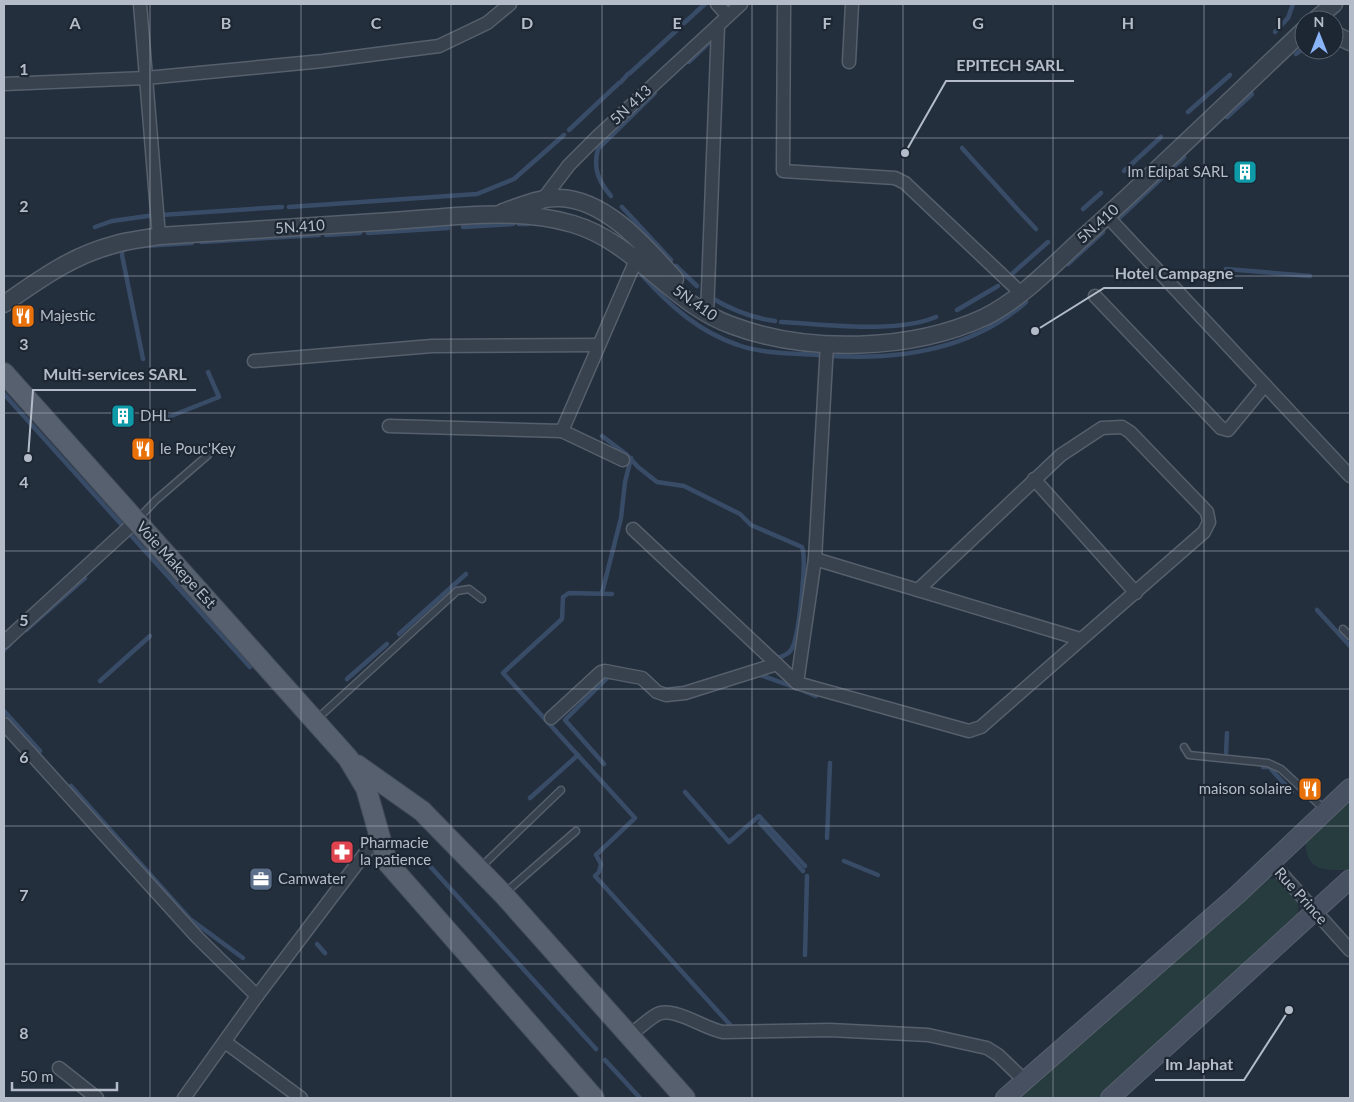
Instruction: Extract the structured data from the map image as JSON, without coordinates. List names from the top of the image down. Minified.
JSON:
{"streets":{"main road":["Voie Makepe Est"],"street":["5N 413","5N.410","Rue Prince"]},"places":{"other":["EPITECH SARL","Hotel Campagne","Multi-services SARL","Im Japhat"],"building":["Im Edipat SARL","DHL"],"restaurant":["Majestic","le Pouc'Key","maison solaire"],"pharmacy":["Pharmacie la patience"],"office":["Camwater"]},"scale_bar":"50 m","north":"top","grid":{"columns":["A","B","C","D","E","F","G","H","I"],"rows":["1","2","3","4","5","6","7","8"]}}
